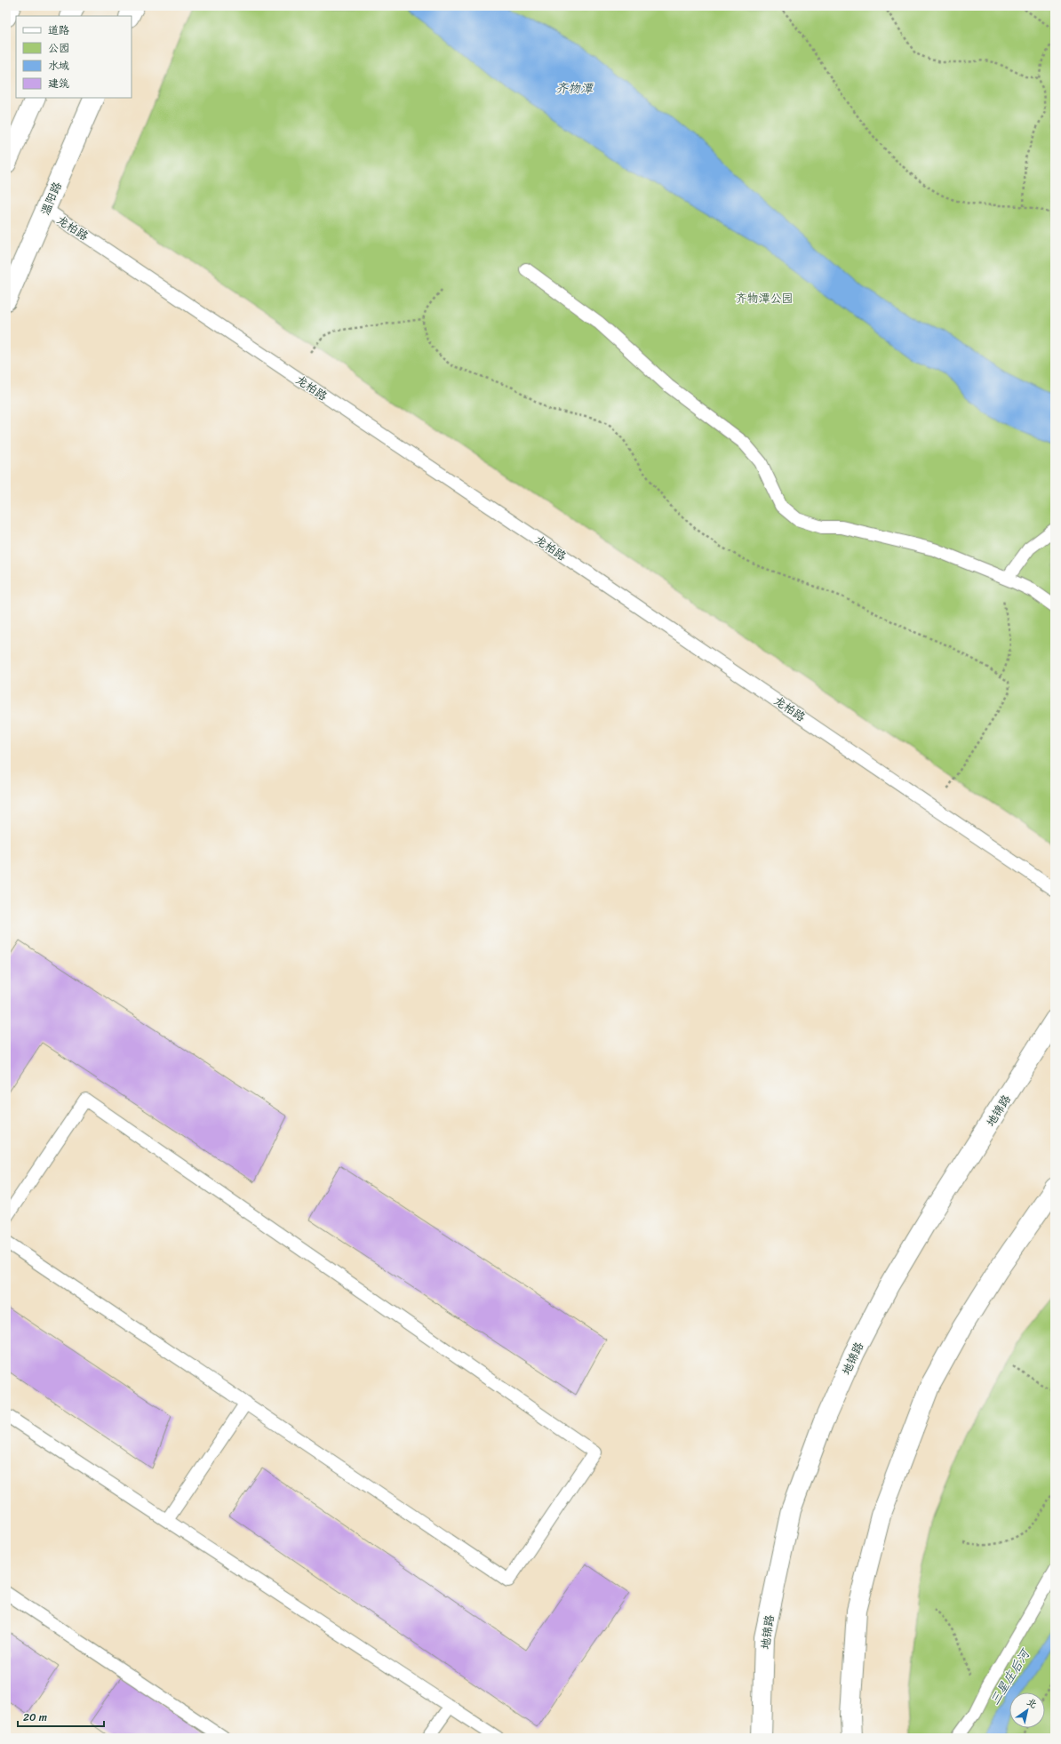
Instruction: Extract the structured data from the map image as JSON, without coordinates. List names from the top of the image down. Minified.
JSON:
{"streets":{"street":["温阳路","地锦路"],"lane":["龙柏路"]},"crossings":[["温阳路","龙柏路"]],"water":["齐物潭","三星庄后河"],"parks":["齐物潭公园"],"legend":["道路","公园","水域","建筑"],"scale_bar":"20 m","north":"top right"}
